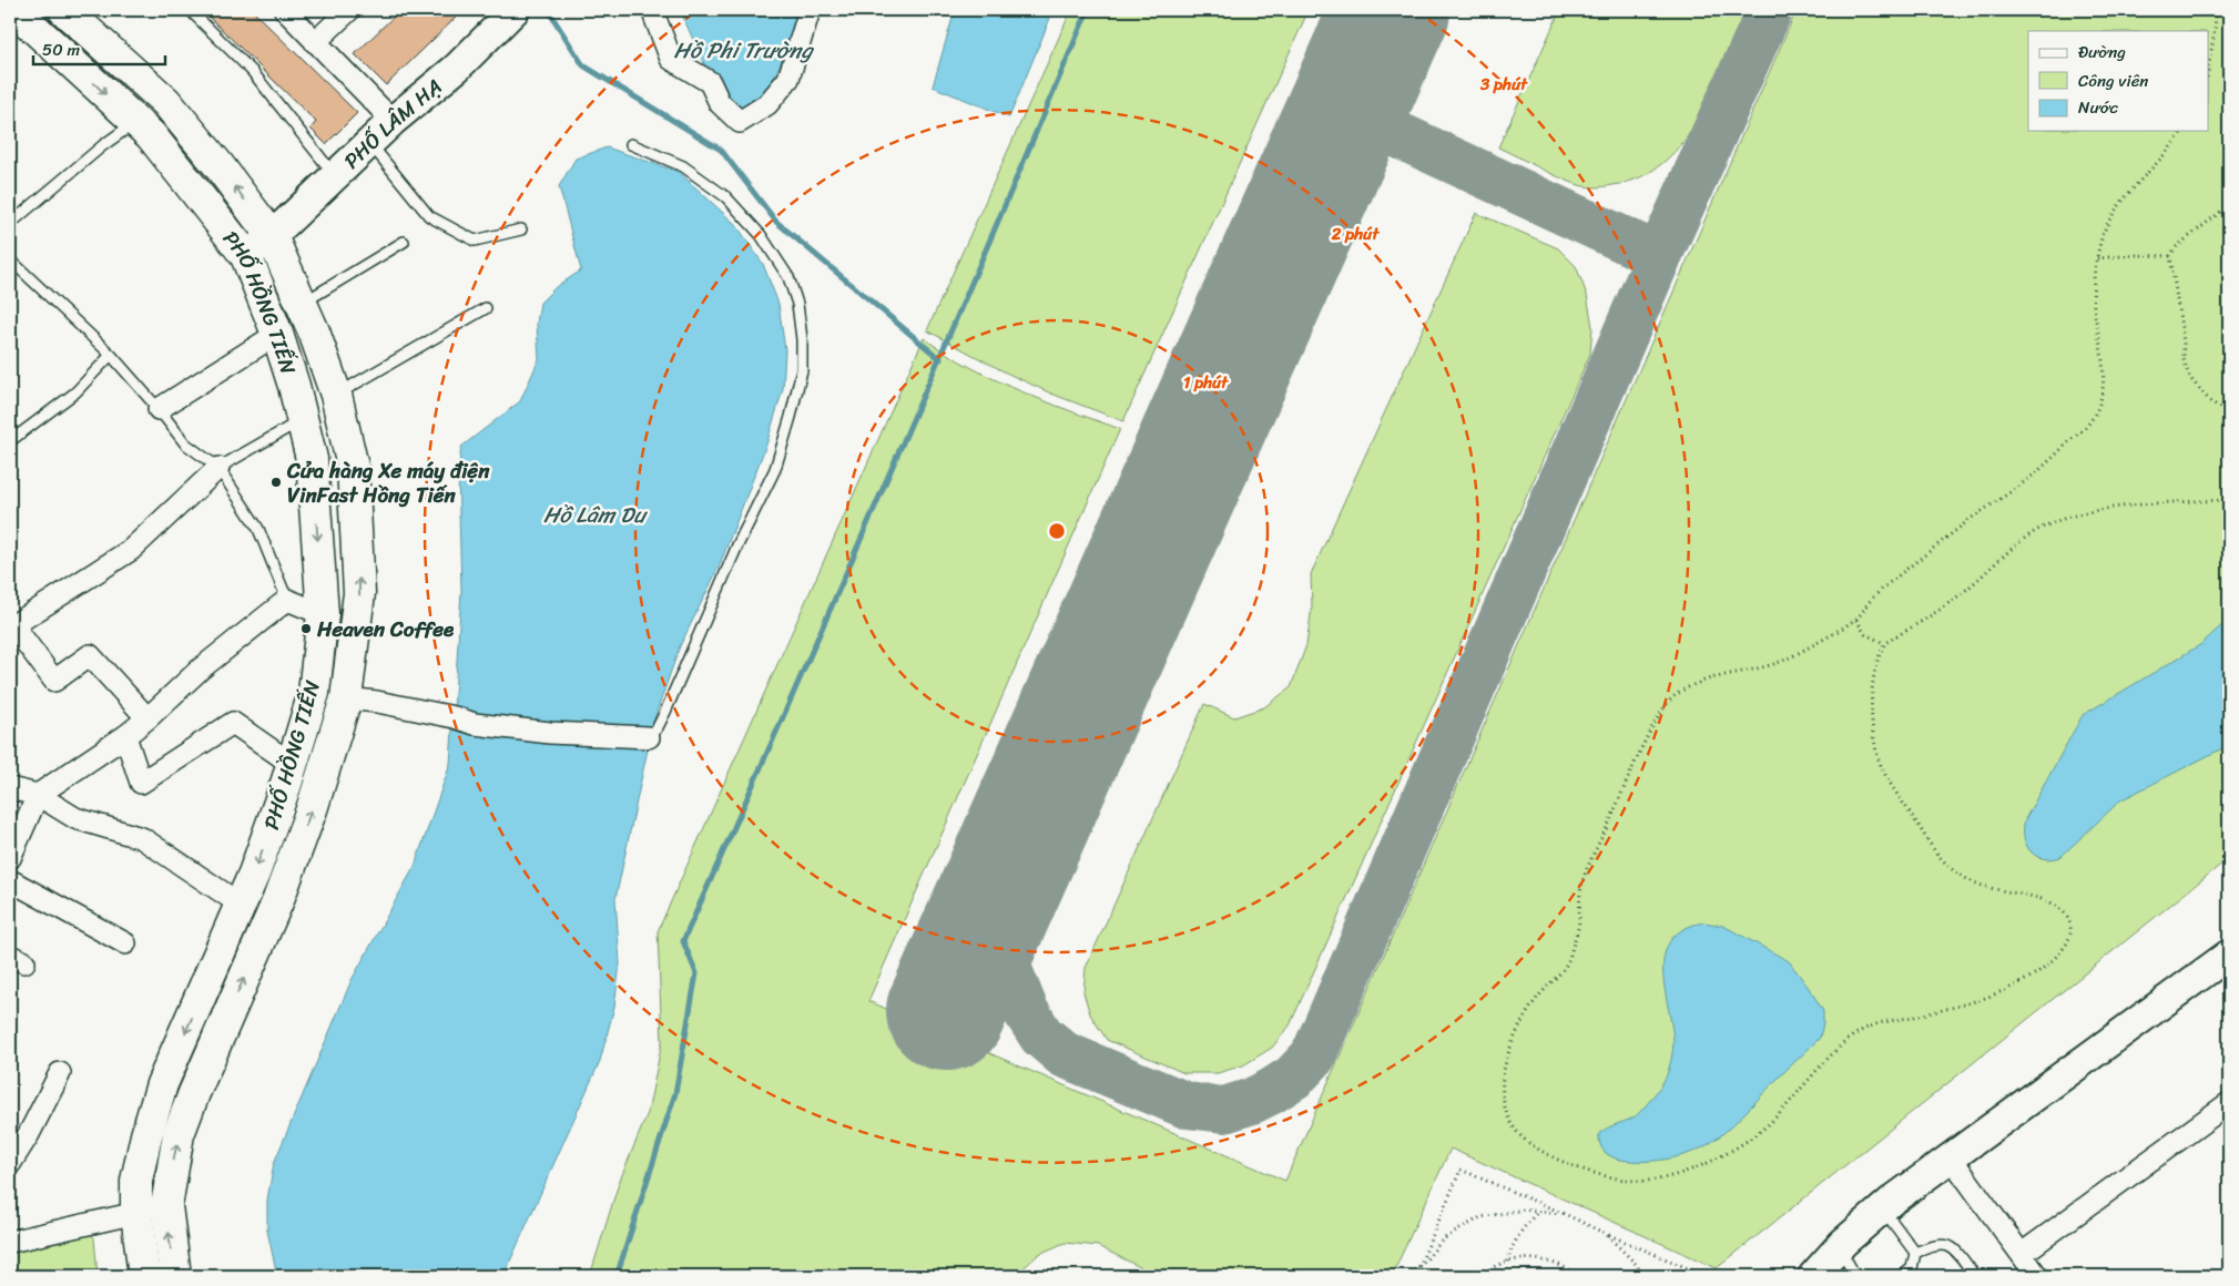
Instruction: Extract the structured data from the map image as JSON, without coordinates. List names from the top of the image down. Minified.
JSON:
{"streets":{"main road":["PHỐ HỒNG TIẾN"],"street":["PHỐ LÂM HẠ"]},"crossings":[["PHỐ LÂM HẠ","PHỐ HỒNG TIẾN"]],"water":["Hồ Phi Trường","Hồ Lâm Du"],"places":["Cửa hàng Xe máy điện VinFast Hồng Tiến","Heaven Coffee"],"legend":["Đường","Công viên","Nước"],"scale_bar":"50 m","rings":["3 phút","2 phút","1 phút"]}
